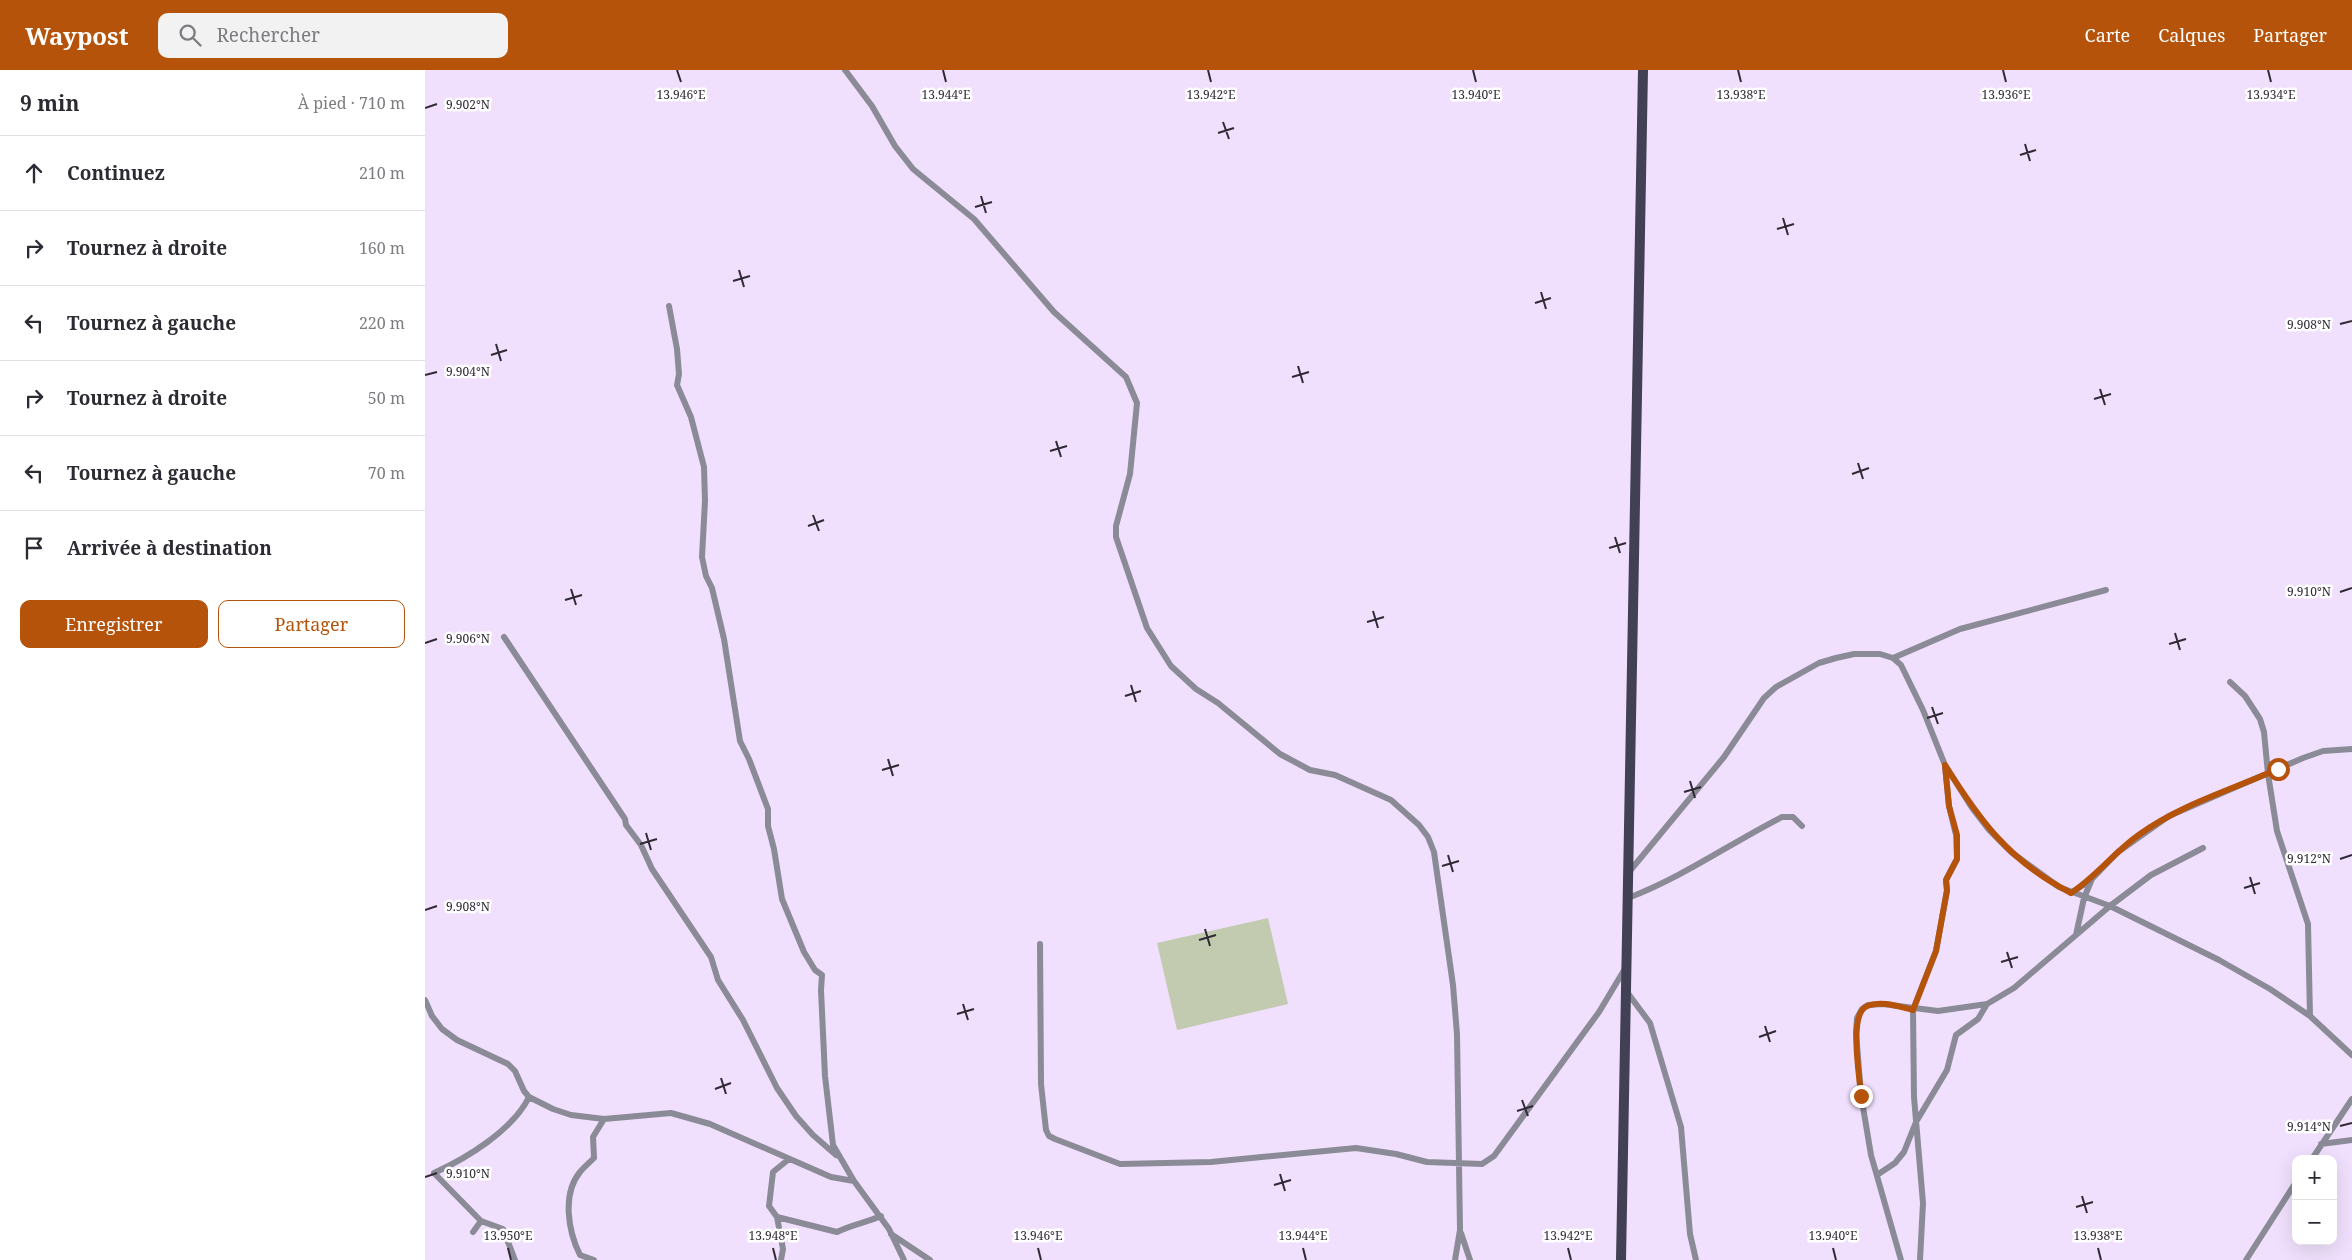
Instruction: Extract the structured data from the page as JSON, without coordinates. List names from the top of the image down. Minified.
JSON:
{"page":{"header":"Waypost","search":"Rechercher","nav":["Carte","Calques","Partager"],"heading":["9 min","À pied · 710 m"],"list":[["Continuez","210 m"],["Tournez à droite","160 m"],["Tournez à gauche","220 m"],["Tournez à droite","50 m"],["Tournez à gauche","70 m"],"Arrivée à destination"],"buttons":["Enregistrer","Partager"],"map_buttons":["+","−"]},"coordinates":["13.946°E","13.944°E","13.942°E","13.940°E","13.938°E","13.936°E","13.934°E","9.902°N","9.908°N","9.904°N","9.910°N","9.906°N","9.912°N","9.914°N","13.950°E","13.948°E"]}
